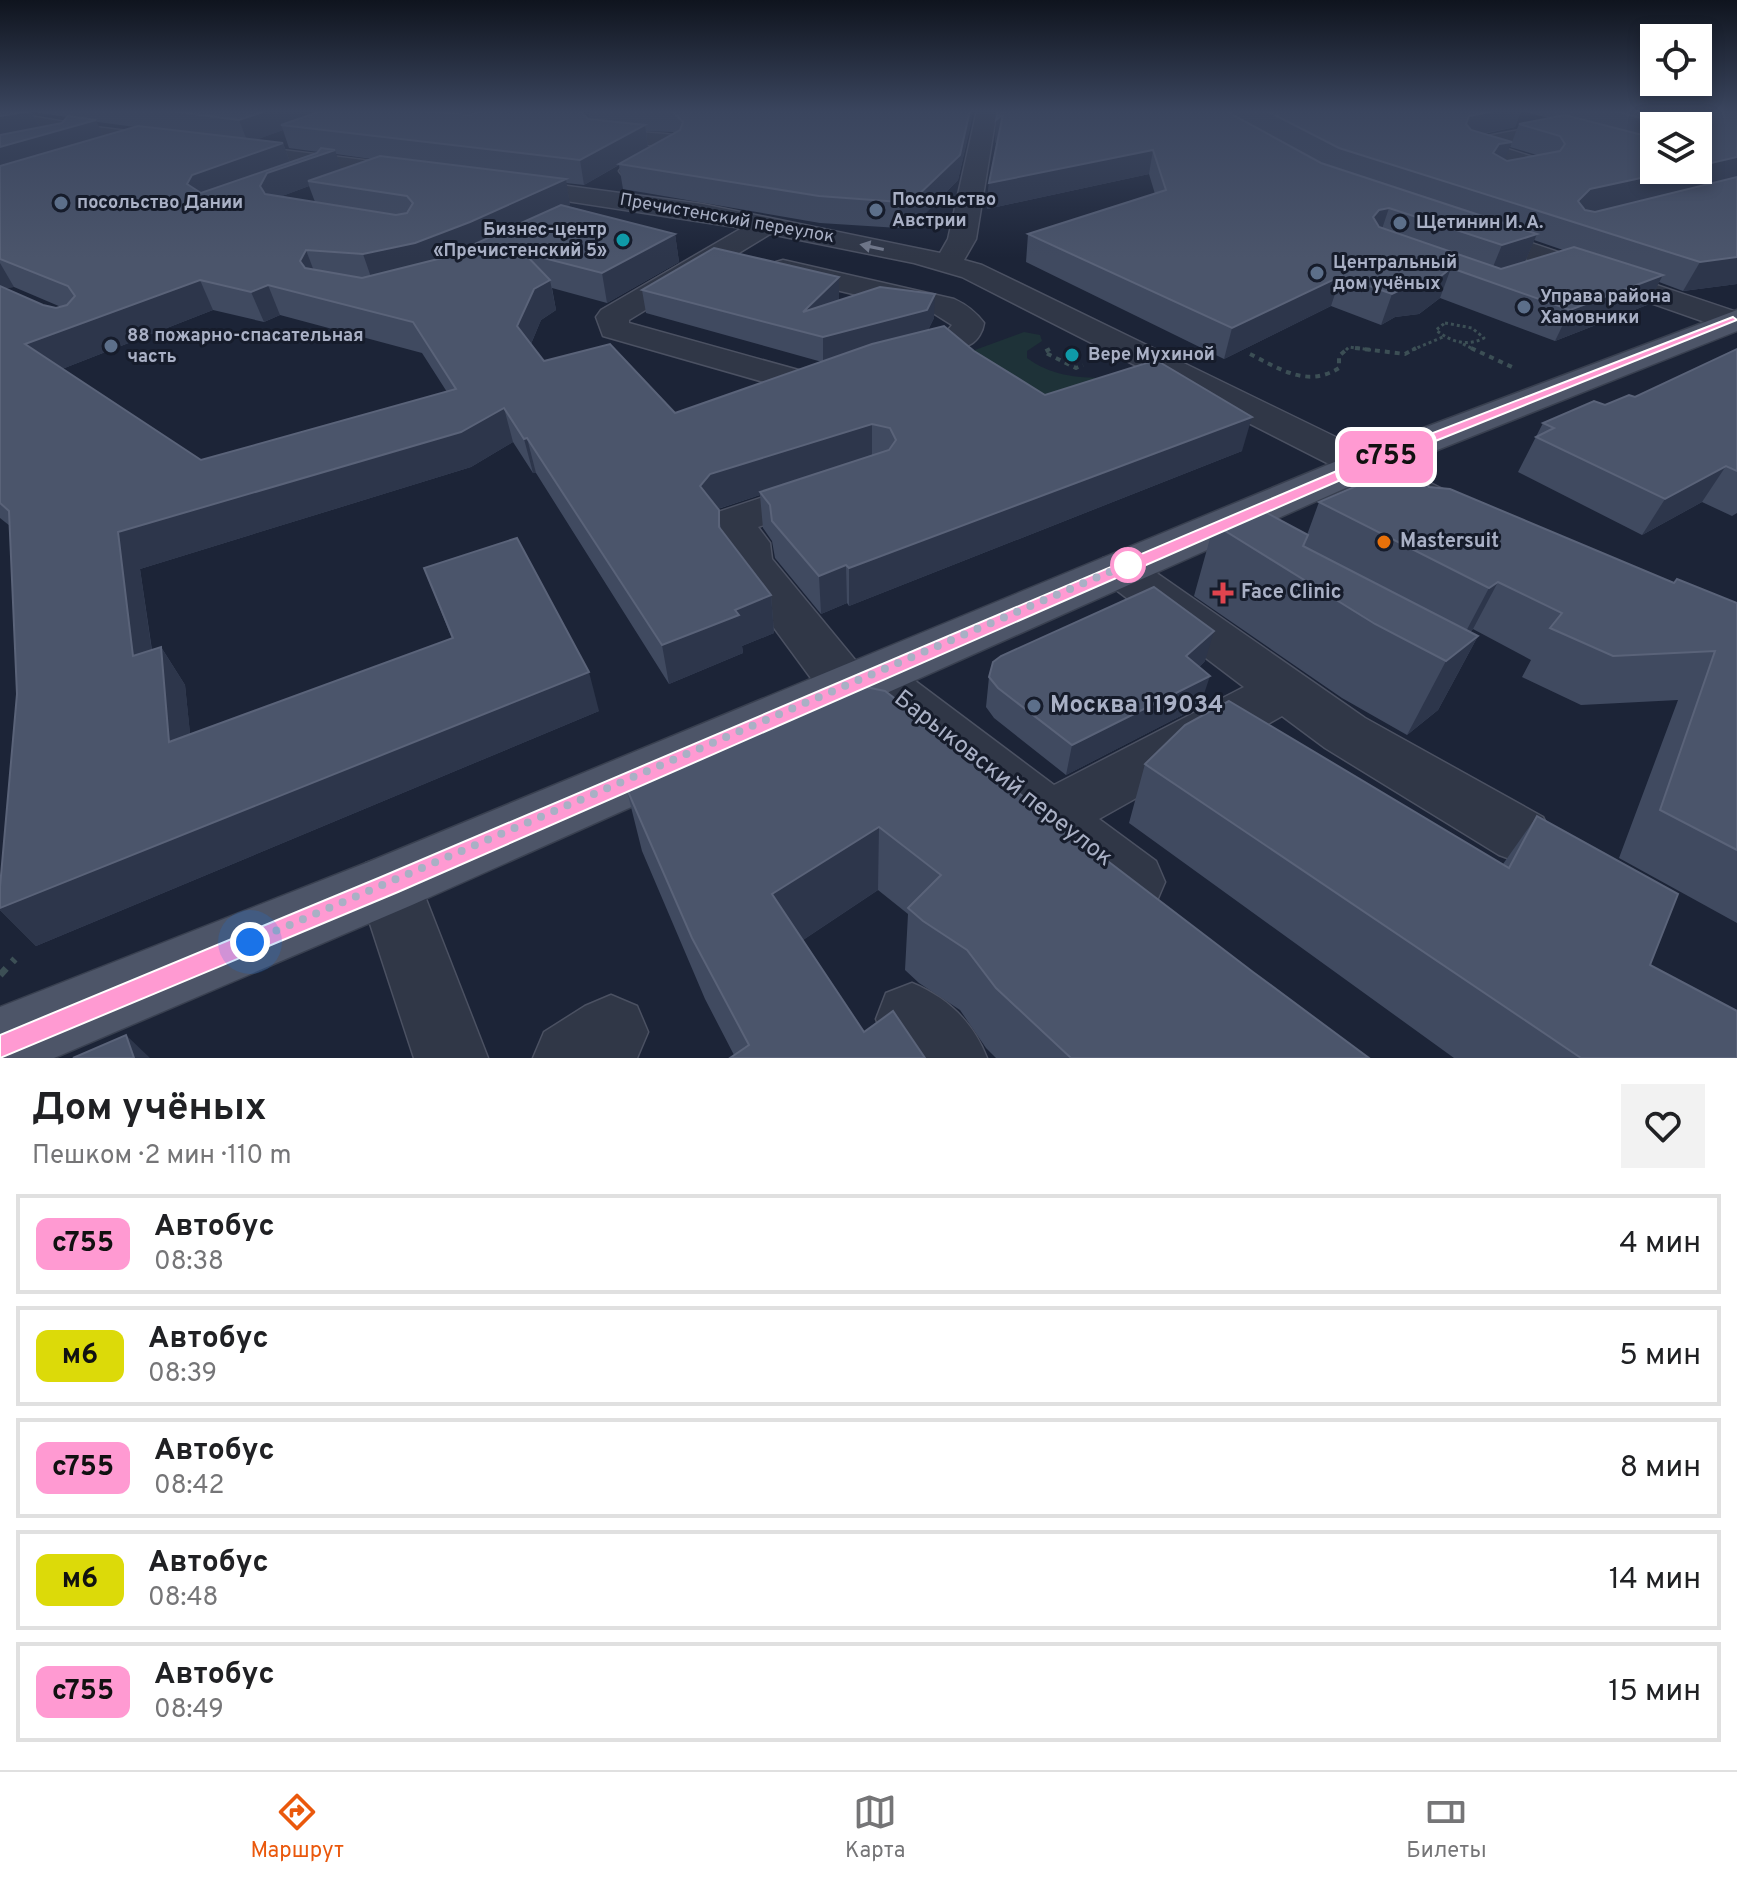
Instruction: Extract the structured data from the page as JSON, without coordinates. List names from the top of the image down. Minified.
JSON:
{"streets":{"street":["Пречистенский переулок","Барыковский переулок"]},"places":{"other":["посольство Дании","Посольство Австрии","Щетинин И. А.","Бизнес-центр «Пречистенский 5»","Центральный дом учёных","Управа района Хамовники","88 пожарно-спасательная часть","Вере Мухиной","Mastersuit","Москва 119034"],"health":["Face Clinic"]},"lines":["bus line с755"],"page":{"on_map":"с755","heading":["Дом учёных","Пешком · 2 мин · 110 m"],"list":[{"mark":"с755","name":"Автобус","note":"08:38","value":"4 мин"},{"mark":"м6","name":"Автобус","note":"08:39","value":"5 мин"},{"mark":"с755","name":"Автобус","note":"08:42","value":"8 мин"},{"mark":"м6","name":"Автобус","note":"08:48","value":"14 мин"},{"mark":"с755","name":"Автобус","note":"08:49","value":"15 мин"}],"tabs":["Маршрут","Карта","Билеты"]}}
